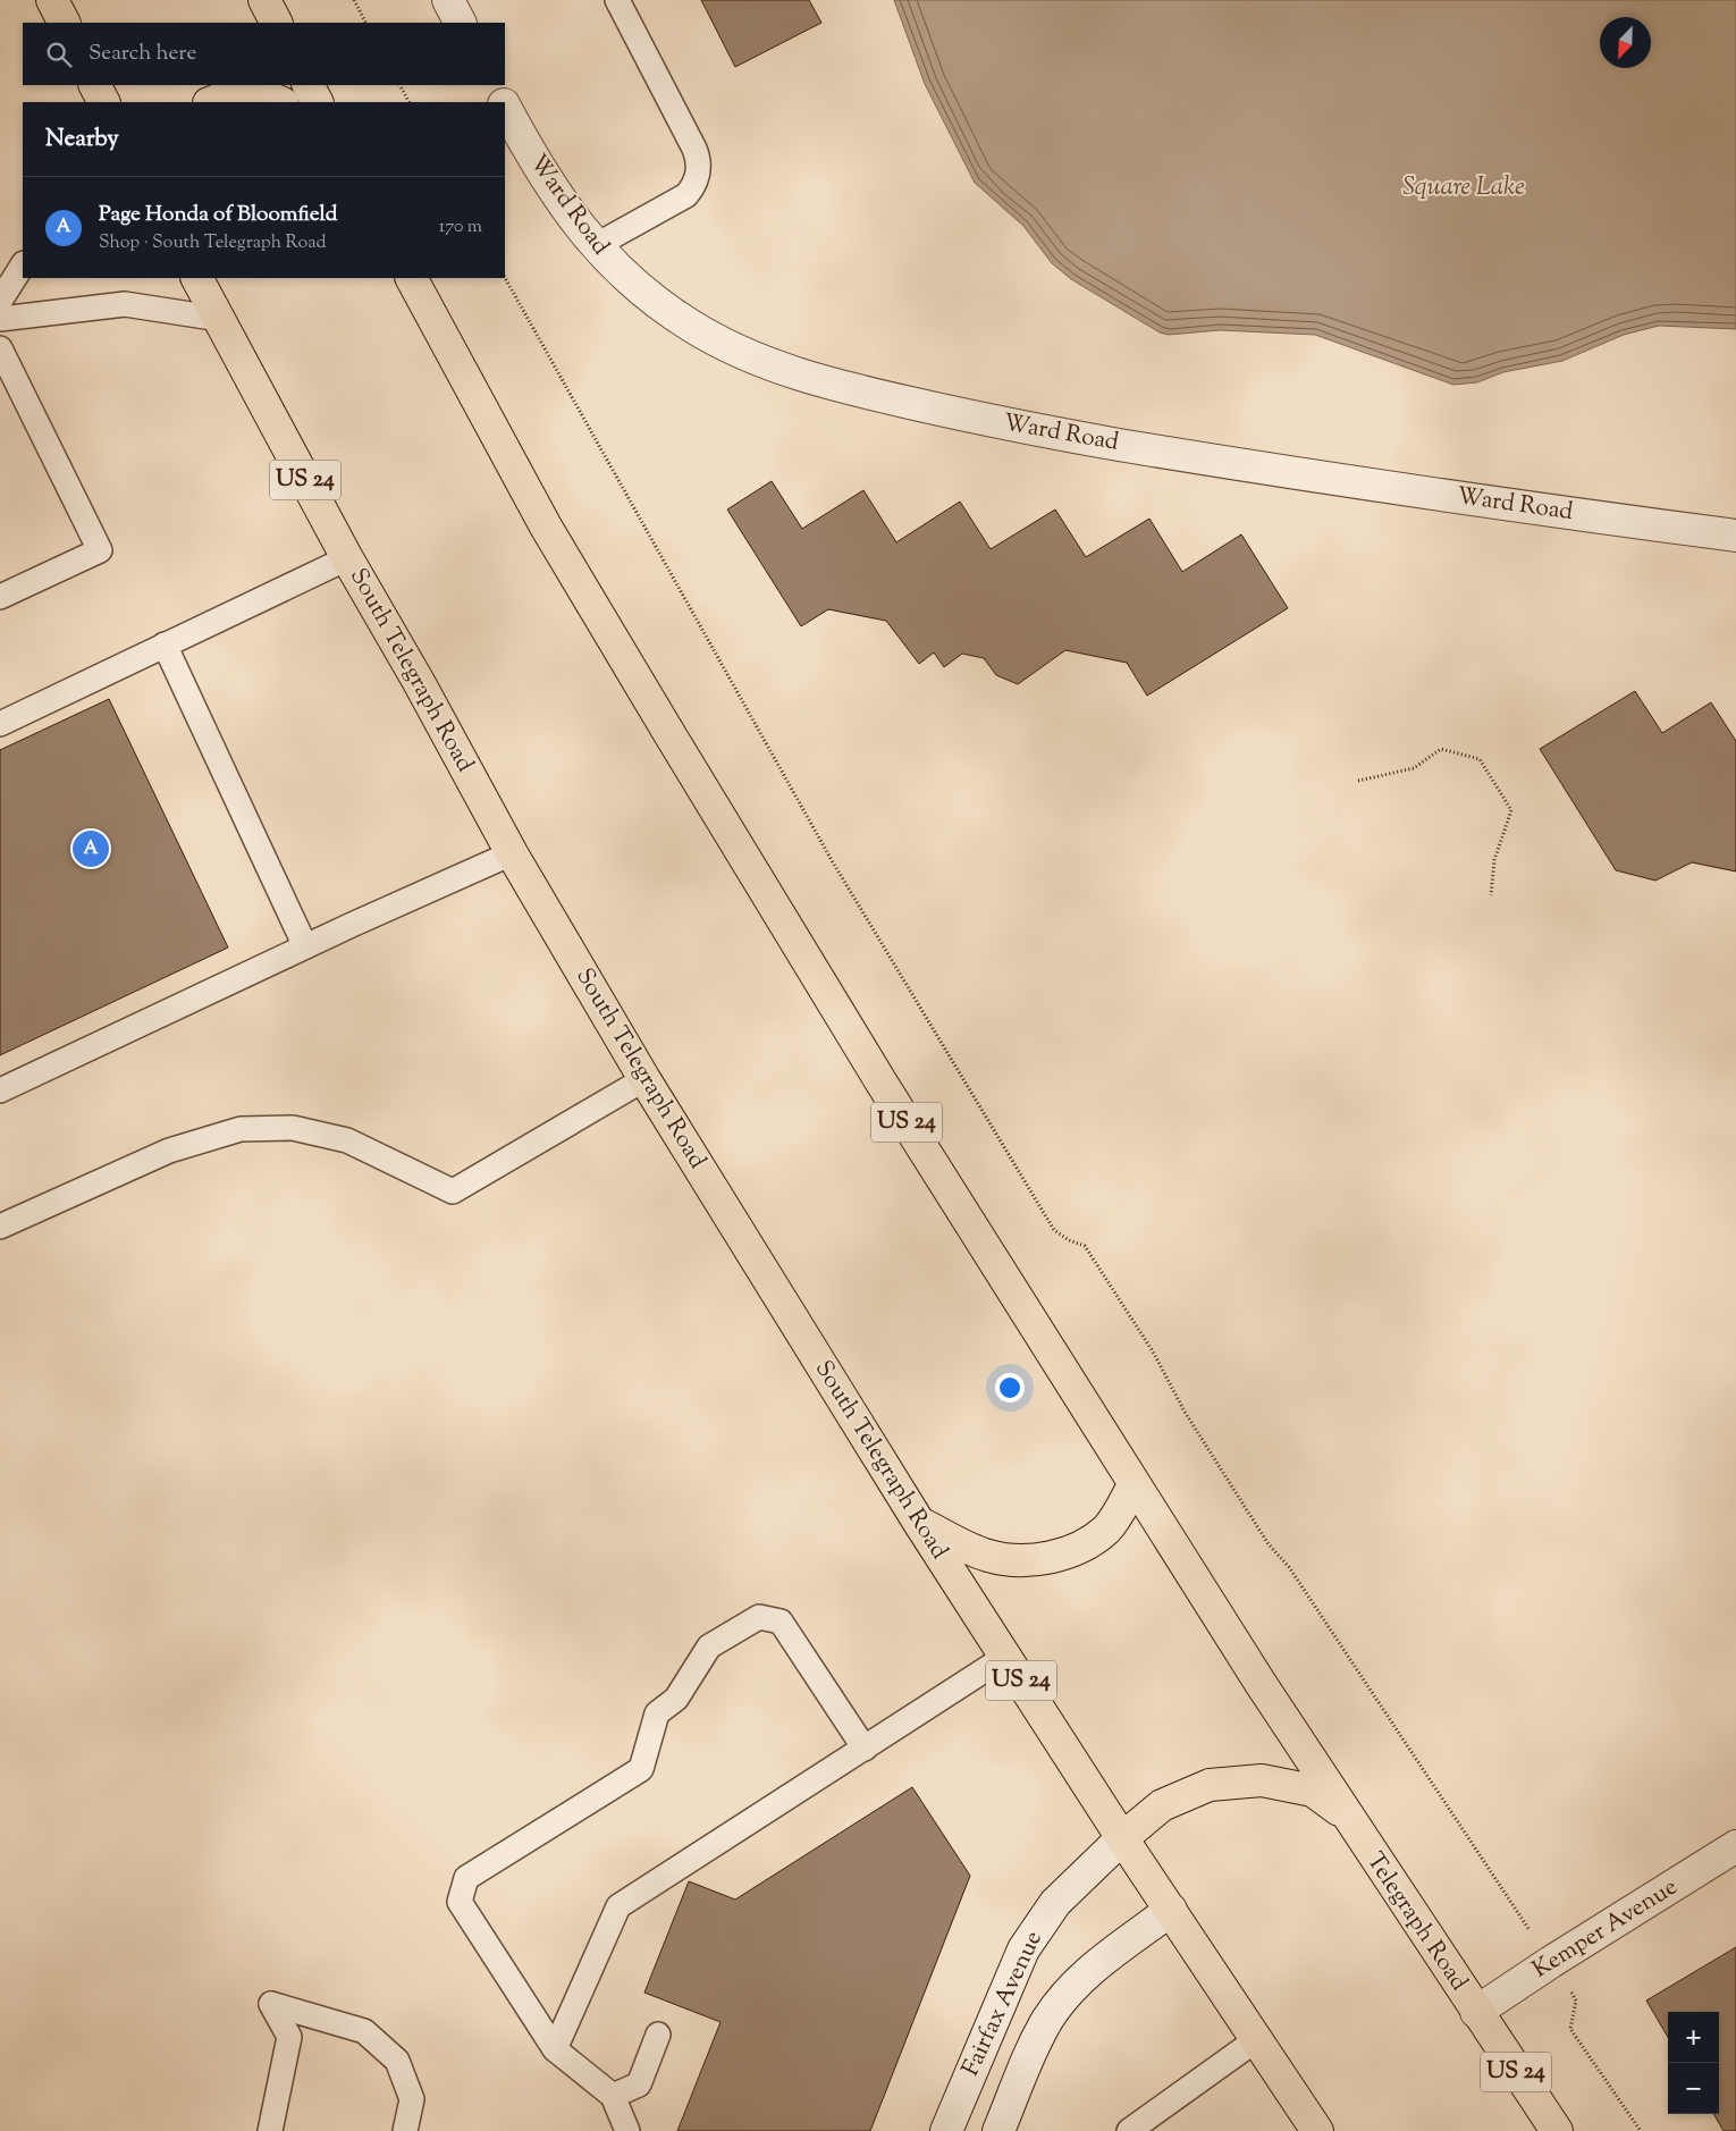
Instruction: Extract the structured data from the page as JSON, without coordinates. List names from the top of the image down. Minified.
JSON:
{"streets":{"highway":["US 24","South Telegraph Road","Telegraph Road"],"street":["Ward Road","Kemper Avenue","Fairfax Avenue"]},"crossings":[["US 24","South Telegraph Road"],["US 24","Telegraph Road"],["US 24","Fairfax Avenue"],["South Telegraph Road","Fairfax Avenue"],["Telegraph Road","Kemper Avenue"]],"water":["Square Lake"],"north":"bottom left","page":{"search":"Search here","heading":"Nearby","list":[{"mark":"A","name":"Page Honda of Bloomfield","note":"Shop · South Telegraph Road","value":"170 m"}],"pins":"A","map_buttons":["+","−"]}}
